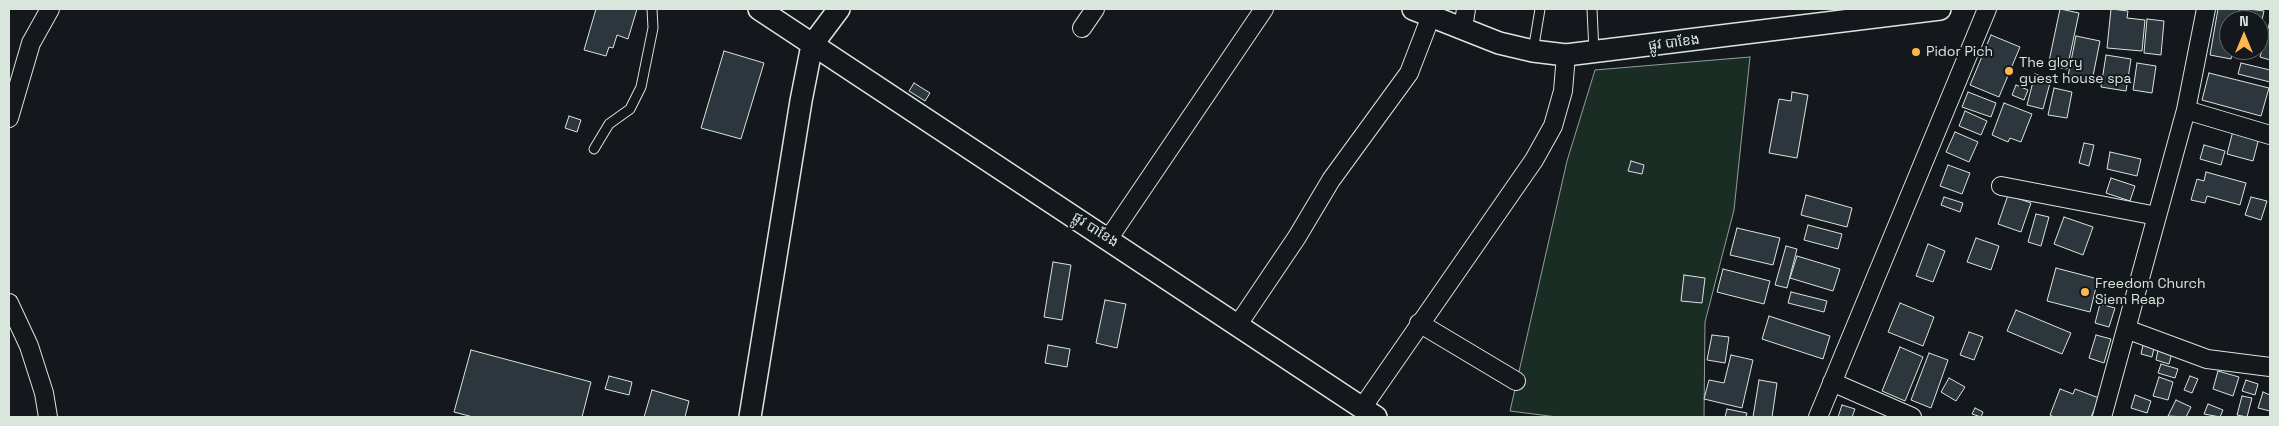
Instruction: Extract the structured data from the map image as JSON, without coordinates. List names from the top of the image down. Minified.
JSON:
{"streets":{"street":["ផ្លូវ បាខែង"]},"places":["Pidor Pich","The glory guest house spa","Freedom Church Siem Reap"],"north":"top"}
